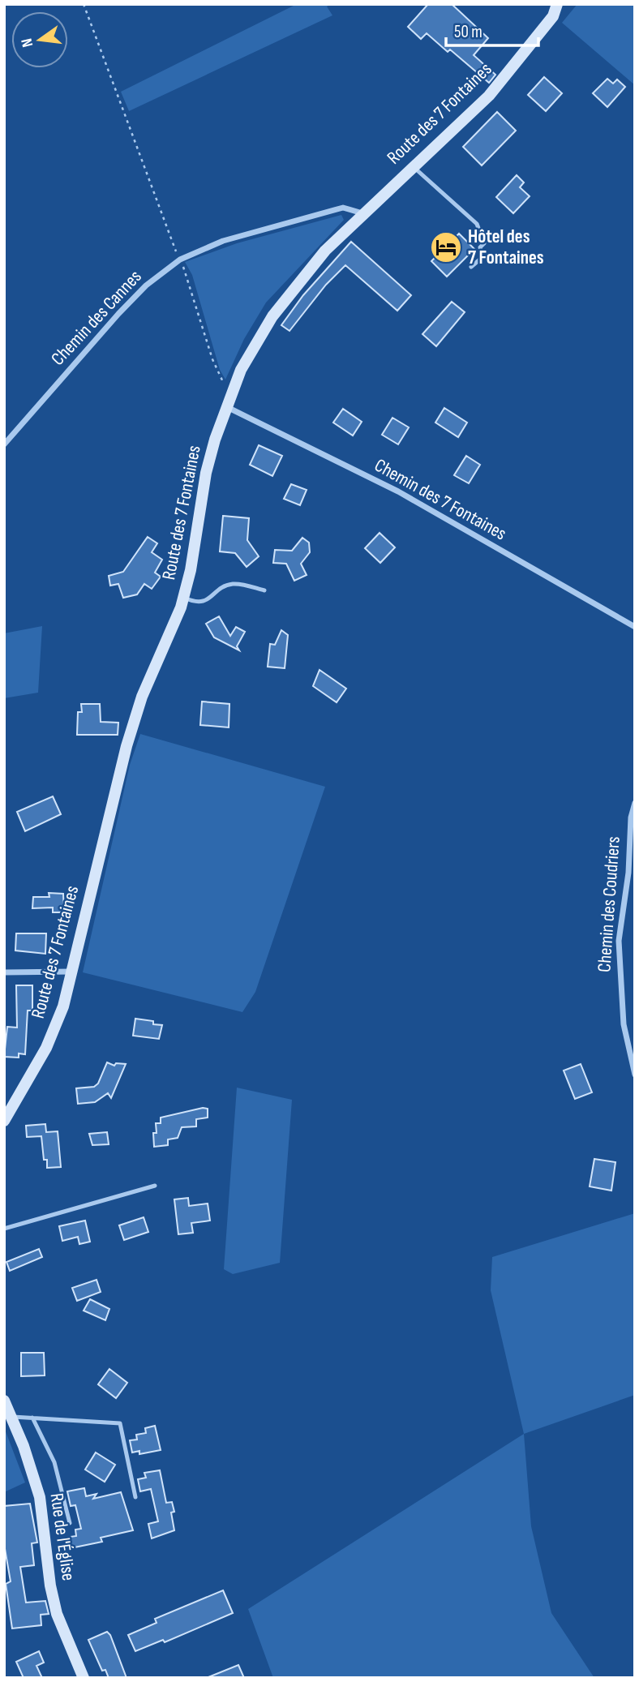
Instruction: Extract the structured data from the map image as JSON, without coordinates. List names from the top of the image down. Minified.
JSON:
{"streets":{"street":["Route des 7 Fontaines","Chemin des Cannes","Chemin des 7 Fontaines","Chemin des Coudriers","Rue de l'Église"]},"crossings":[["Route des 7 Fontaines","Chemin des Cannes"],["Route des 7 Fontaines","Chemin des 7 Fontaines"]],"places":{"hotel":["Hôtel des 7 Fontaines"]},"scale_bar":"50 m","north":"left"}
